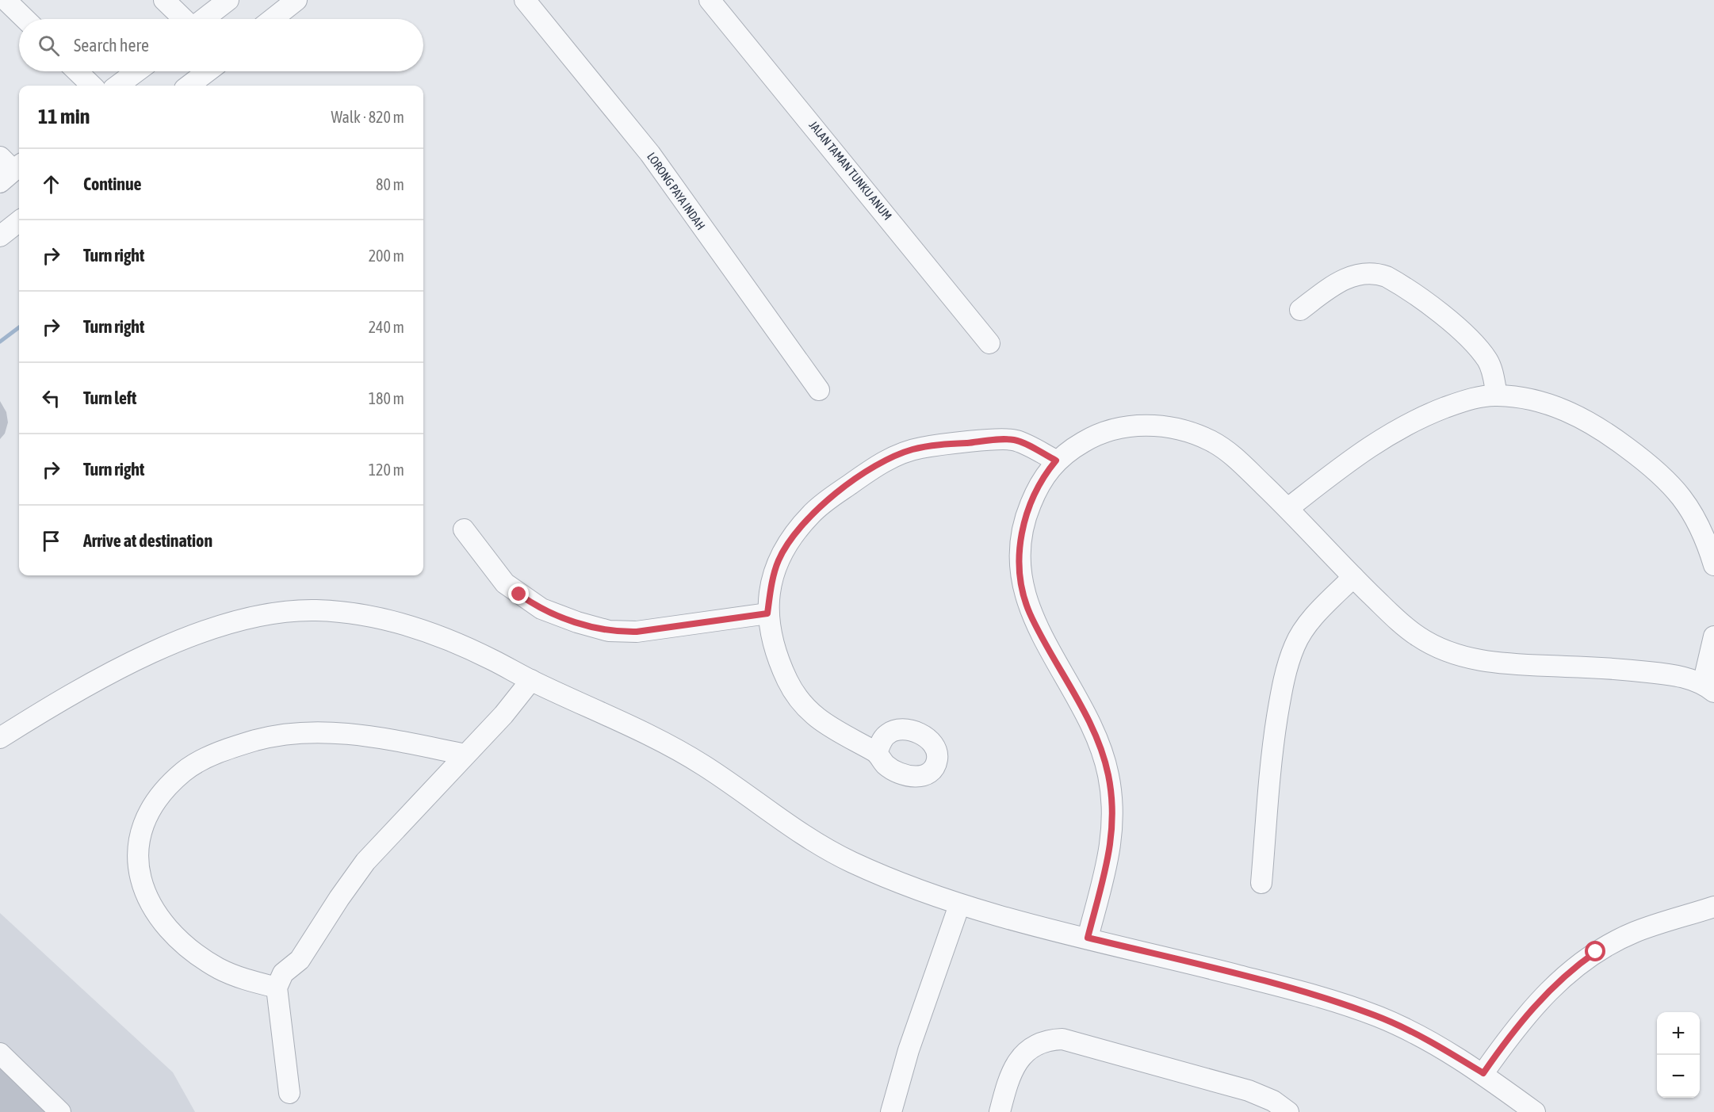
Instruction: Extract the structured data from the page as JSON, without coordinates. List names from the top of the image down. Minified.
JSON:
{"streets":{"street":["JALAN TAMAN TUNKU ANUM","LORONG PAYA INDAH"]},"page":{"search":"Search here","heading":["11 min","Walk · 820 m"],"list":[["Continue","80 m"],["Turn right","200 m"],["Turn right","240 m"],["Turn left","180 m"],["Turn right","120 m"],"Arrive at destination"],"map_buttons":["+","−"]}}
